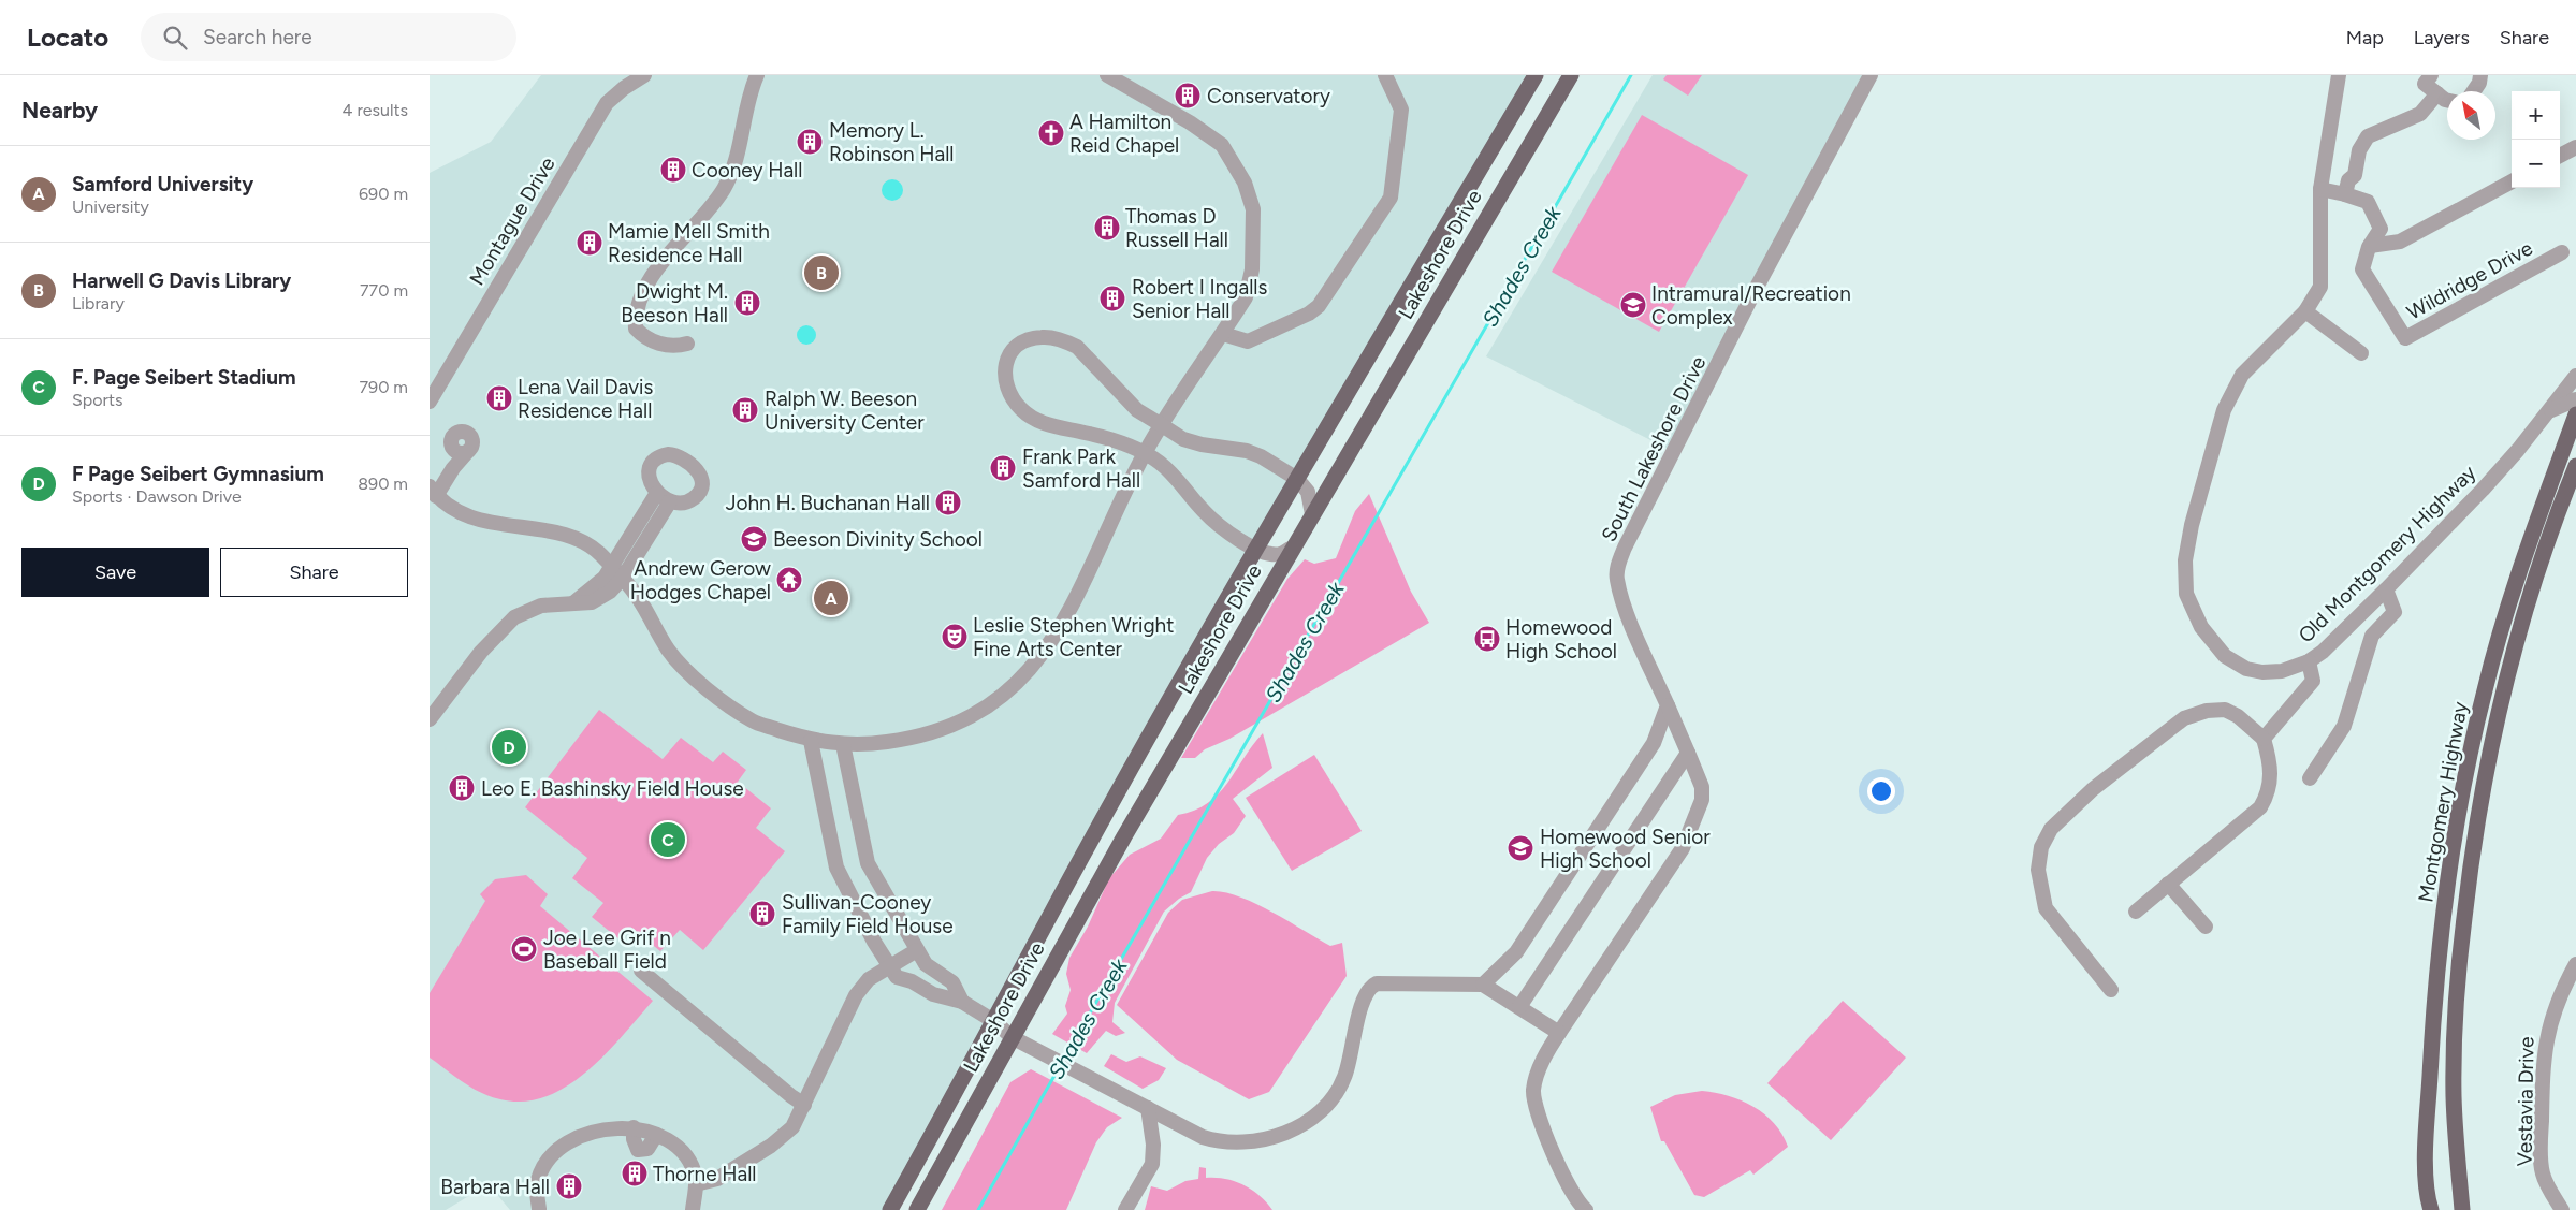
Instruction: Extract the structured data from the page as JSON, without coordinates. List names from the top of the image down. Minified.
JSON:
{"streets":{"main road":["Lakeshore Drive","Montgomery Highway"],"street":["Montague Drive","Wildridge Drive","South Lakeshore Drive","Old Montgomery Highway","Vestavia Drive"]},"water":["Shades Creek"],"places":{"building":["Conservatory","Memory L. Robinson Hall","Cooney Hall","Thomas D Russell Hall","Mamie Mell Smith Residence Hall","Robert I Ingalls Senior Hall","Dwight M. Beeson Hall","Lena Vail Davis Residence Hall","Ralph W. Beeson University Center","Frank Park Samford Hall","John H. Buchanan Hall","Leo E. Bashinsky Field House","Sullivan-Cooney Family Field House","Thorne Hall","Barbara Hall"],"church":["A Hamilton Reid Chapel"],"school or university":["Intramural/Recreation Complex","Beeson Divinity School","Homewood Senior High School"],"temple":["Andrew Gerow Hodges Chapel"],"theatre":["Leslie Stephen Wright Fine Arts Center"],"bus stop":["Homewood High School"],"sports":["Joe Lee Grif n Baseball Field"]},"north":"top left","page":{"header":"Locato","search":"Search here","nav":["Map","Layers","Share"],"heading":["Nearby","4 results"],"map_buttons":["+","−"],"list":[{"mark":"A","name":"Samford University","note":"University","value":"690 m"},{"mark":"B","name":"Harwell G Davis Library","note":"Library","value":"770 m"},{"mark":"C","name":"F. Page Seibert Stadium","note":"Sports","value":"790 m"},{"mark":"D","name":"F Page Seibert Gymnasium","note":"Sports · Dawson Drive","value":"890 m"}],"pins":["B","A","D","C"],"buttons":["Save","Share"]}}
